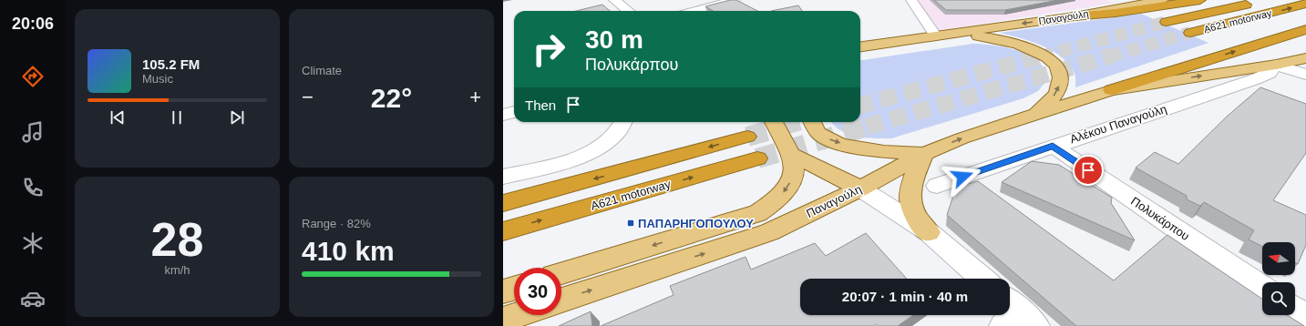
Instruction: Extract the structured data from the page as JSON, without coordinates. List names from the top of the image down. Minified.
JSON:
{"streets":{"highway":["A621 motorway"],"main road":["Παναγούλη"],"street":["Αλέκου Παναγούλη","Πολυκάρπου"]},"crossings":[["Παναγούλη","Αλέκου Παναγούλη"],["Αλέκου Παναγούλη","Πολυκάρπου"]],"places":{"transit":["ΠΑΠΑΡΗΓΟΠΟΥΛΟΥ"]},"north":"left","page":{"tabs":"20:06","tile":["Climate",["28","km/h"],["Range · 82%","410 km"]],"turn":["30 m","Πολυκάρπου"],"song":["105.2 FM","Music"],"heat":["−","22°","+"],"then":"Then","limit":"30","trip":"20:07 · 1 min · 40 m"}}
